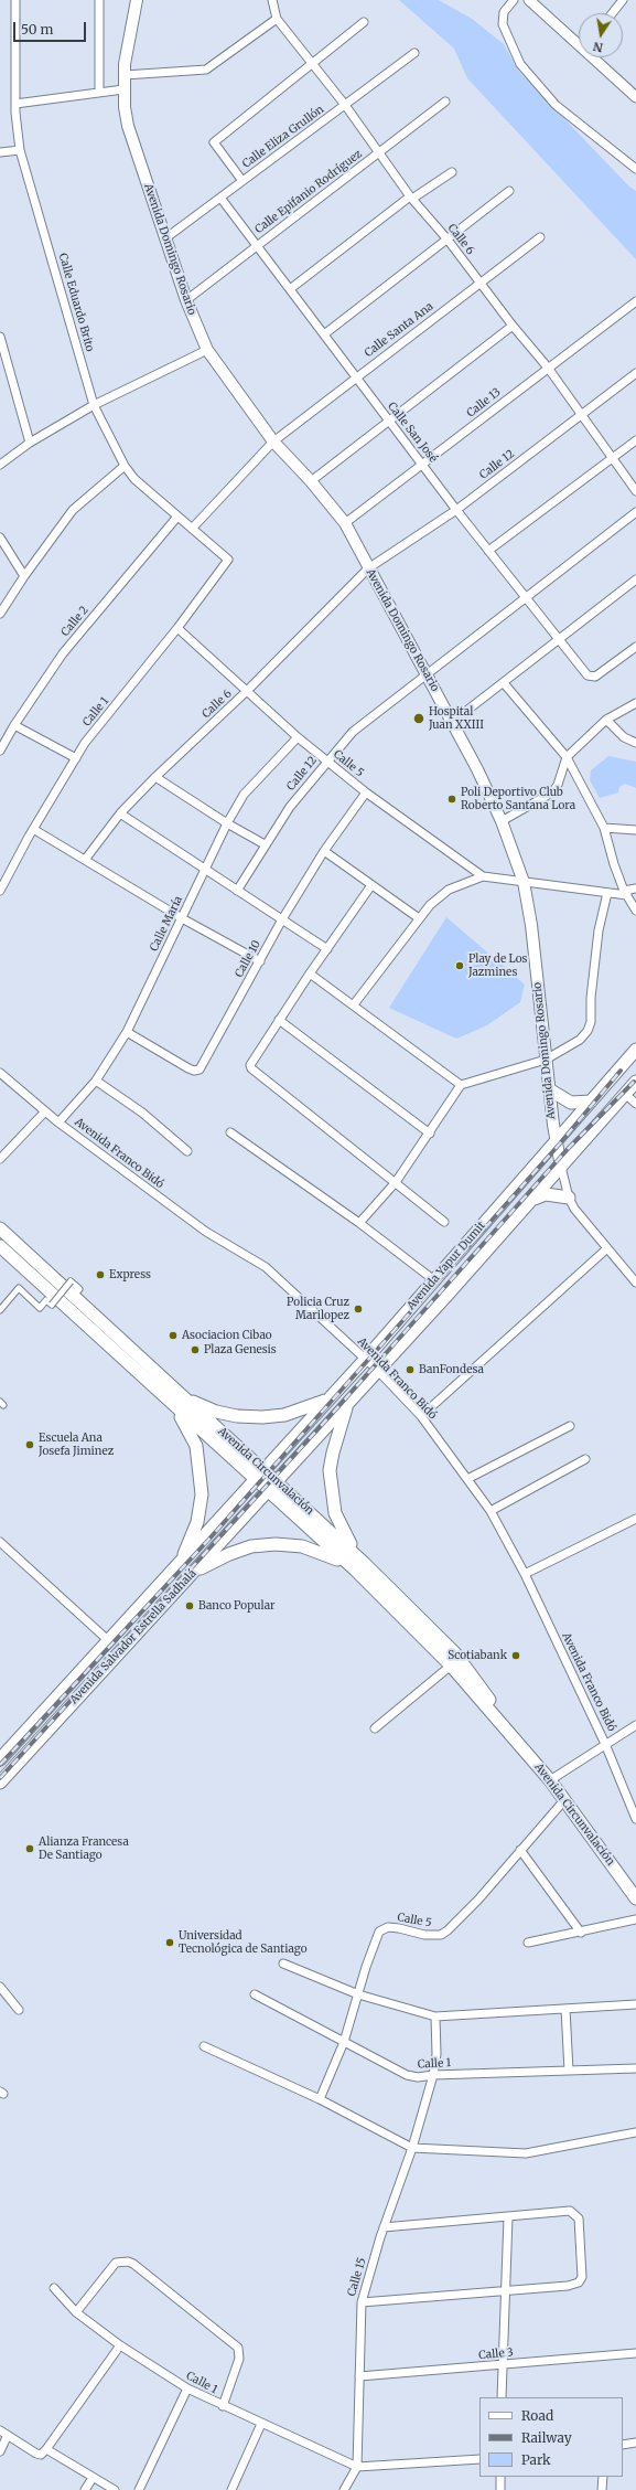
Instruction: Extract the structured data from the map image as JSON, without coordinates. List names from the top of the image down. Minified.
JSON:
{"streets":{"main road":["Avenida Domingo Rosario","Avenida Yapur Dumit","Avenida Circunvalación","Avenida Salvador Estrella Sadhalá"],"street":["Calle Eliza Grullón","Calle Epifanio Rodríguez","Calle 6","Calle Eduardo Brito","Calle Santa Ana","Calle 13","Calle San José","Calle 12","Calle 2","Calle 1","Calle 5","Calle María","Calle 10","Avenida Franco Bidó","Calle 15","Calle 3"]},"crossings":[["Calle Eliza Grullón","Calle 6"],["Calle Eliza Grullón","Avenida Domingo Rosario"],["Calle Eliza Grullón","Calle San José"],["Calle Epifanio Rodríguez","Calle 6"],["Calle Epifanio Rodríguez","Avenida Domingo Rosario"],["Calle Epifanio Rodríguez","Calle San José"],["Calle 6","Avenida Domingo Rosario"],["Calle 6","Calle Santa Ana"],["Calle 6","Calle 13"],["Calle 6","Calle 12"],["Calle 6","Calle 5"],["Avenida Domingo Rosario","Calle Santa Ana"],["Avenida Domingo Rosario","Calle 13"],["Avenida Domingo Rosario","Calle 12"],["Avenida Domingo Rosario","Calle 5"],["Avenida Domingo Rosario","Avenida Yapur Dumit"],["Calle Eduardo Brito","Calle Santa Ana"],["Calle Eduardo Brito","Calle 2"],["Calle Eduardo Brito","Calle 1"],["Calle Santa Ana","Calle San José"],["Calle 13","Calle San José"],["Calle San José","Calle 12"],["Calle 12","Calle 5"],["Calle 1","Calle 5"],["Calle 1","Calle 15"],["Calle 5","Calle María"],["Calle 5","Calle 10"],["Calle 5","Avenida Circunvalación"],["Calle María","Calle 10"],["Calle María","Avenida Franco Bidó"],["Avenida Franco Bidó","Avenida Yapur Dumit"],["Avenida Yapur Dumit","Avenida Circunvalación"],["Avenida Yapur Dumit","Avenida Salvador Estrella Sadhalá"],["Avenida Circunvalación","Avenida Salvador Estrella Sadhalá"],["Calle 15","Calle 3"]],"places":["Hospital Juan XXIII","Poli Deportivo Club Roberto Santana Lora","Play de Los Jazmines","Express","Policia Cruz Marilopez","Asociacion Cibao","Plaza Genesis","BanFondesa","Escuela Ana Josefa Jiminez","Banco Popular","Scotiabank","Alianza Francesa De Santiago","Universidad Tecnológica de Santiago"],"legend":["Road","Railway","Park"],"scale_bar":"50 m","north":"bottom"}
